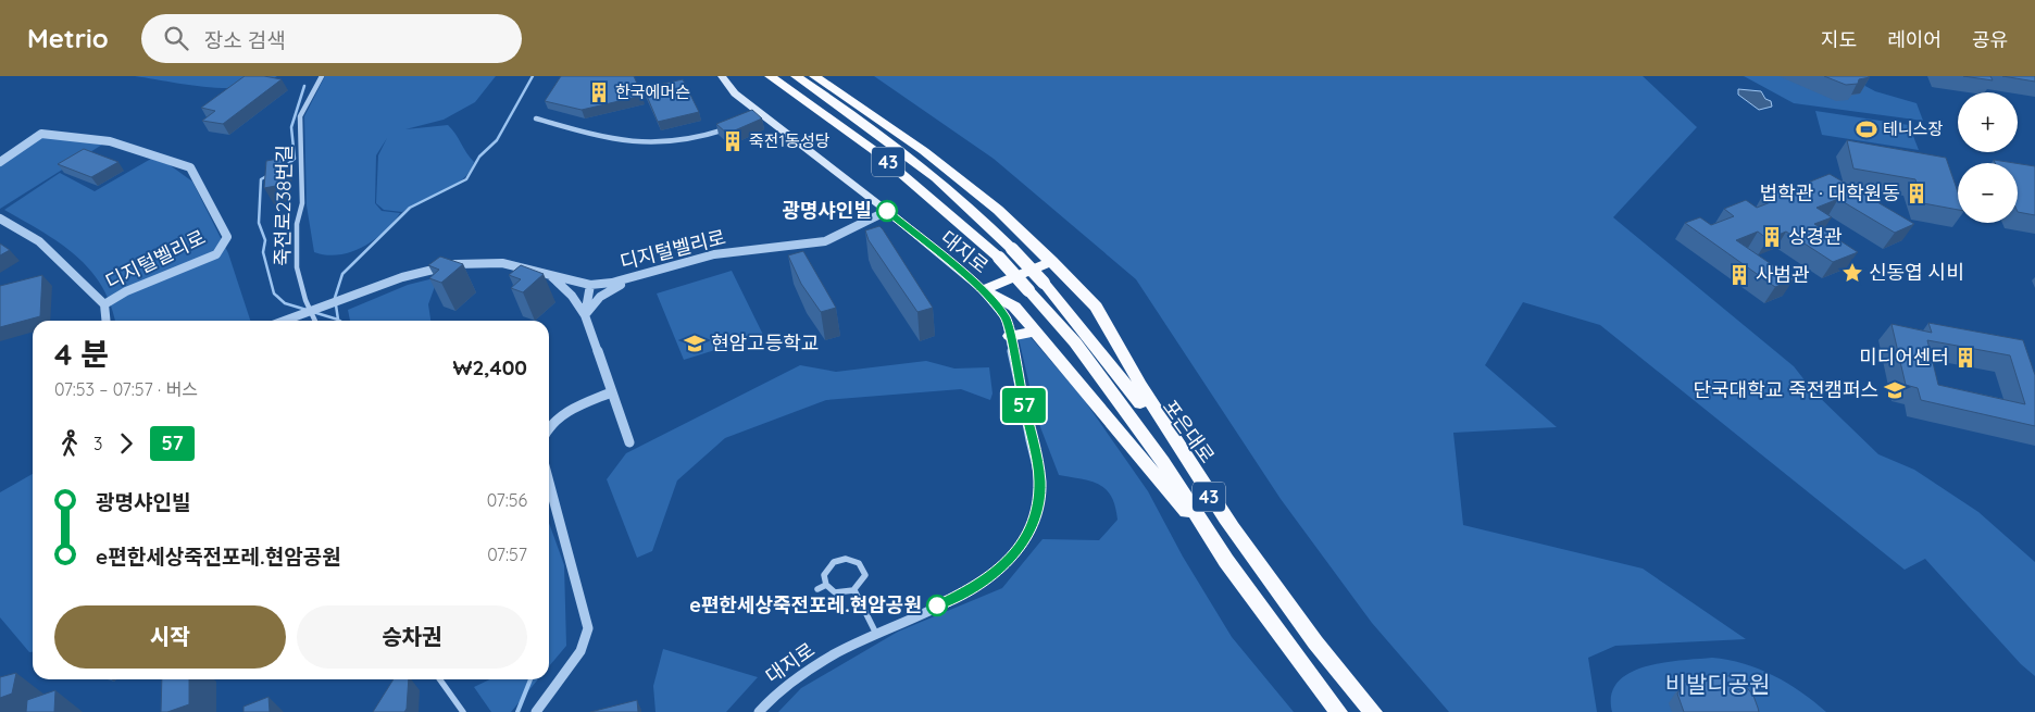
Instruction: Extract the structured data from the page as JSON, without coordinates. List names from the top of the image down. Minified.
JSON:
{"streets":{"highway":["43","포은대로"],"main road":["대지로"],"street":["죽전로238번길","디지털벨리로"]},"crossings":[["43","포은대로"],["죽전로238번길","디지털벨리로"],["디지털벨리로","대지로"]],"parks":["비발디공원"],"places":{"building":["한국에머슨","죽전1동성당","법학관 · 대학원동","상경관","사범관","미디어센터"],"sports":["테니스장"],"other":["광명샤인빌","e편한세상죽전포레.현암공원"],"place":["신동엽 시비"],"school or university":["현암고등학교","단국대학교 죽전캠퍼스"]},"lines":["bus line 57"],"page":{"header":"Metrio","search":"장소 검색","nav":["지도","레이어","공유"],"on_map":"57","map_buttons":["+","−"],"heading":["4 분","07:53 – 07:57 · 버스","₩2,400"],"legs":["3","57"],"list":[{"name":"광명샤인빌","value":"07:56"},{"name":"e편한세상죽전포레.현암공원","value":"07:57"}],"buttons":["시작","승차권"]}}
